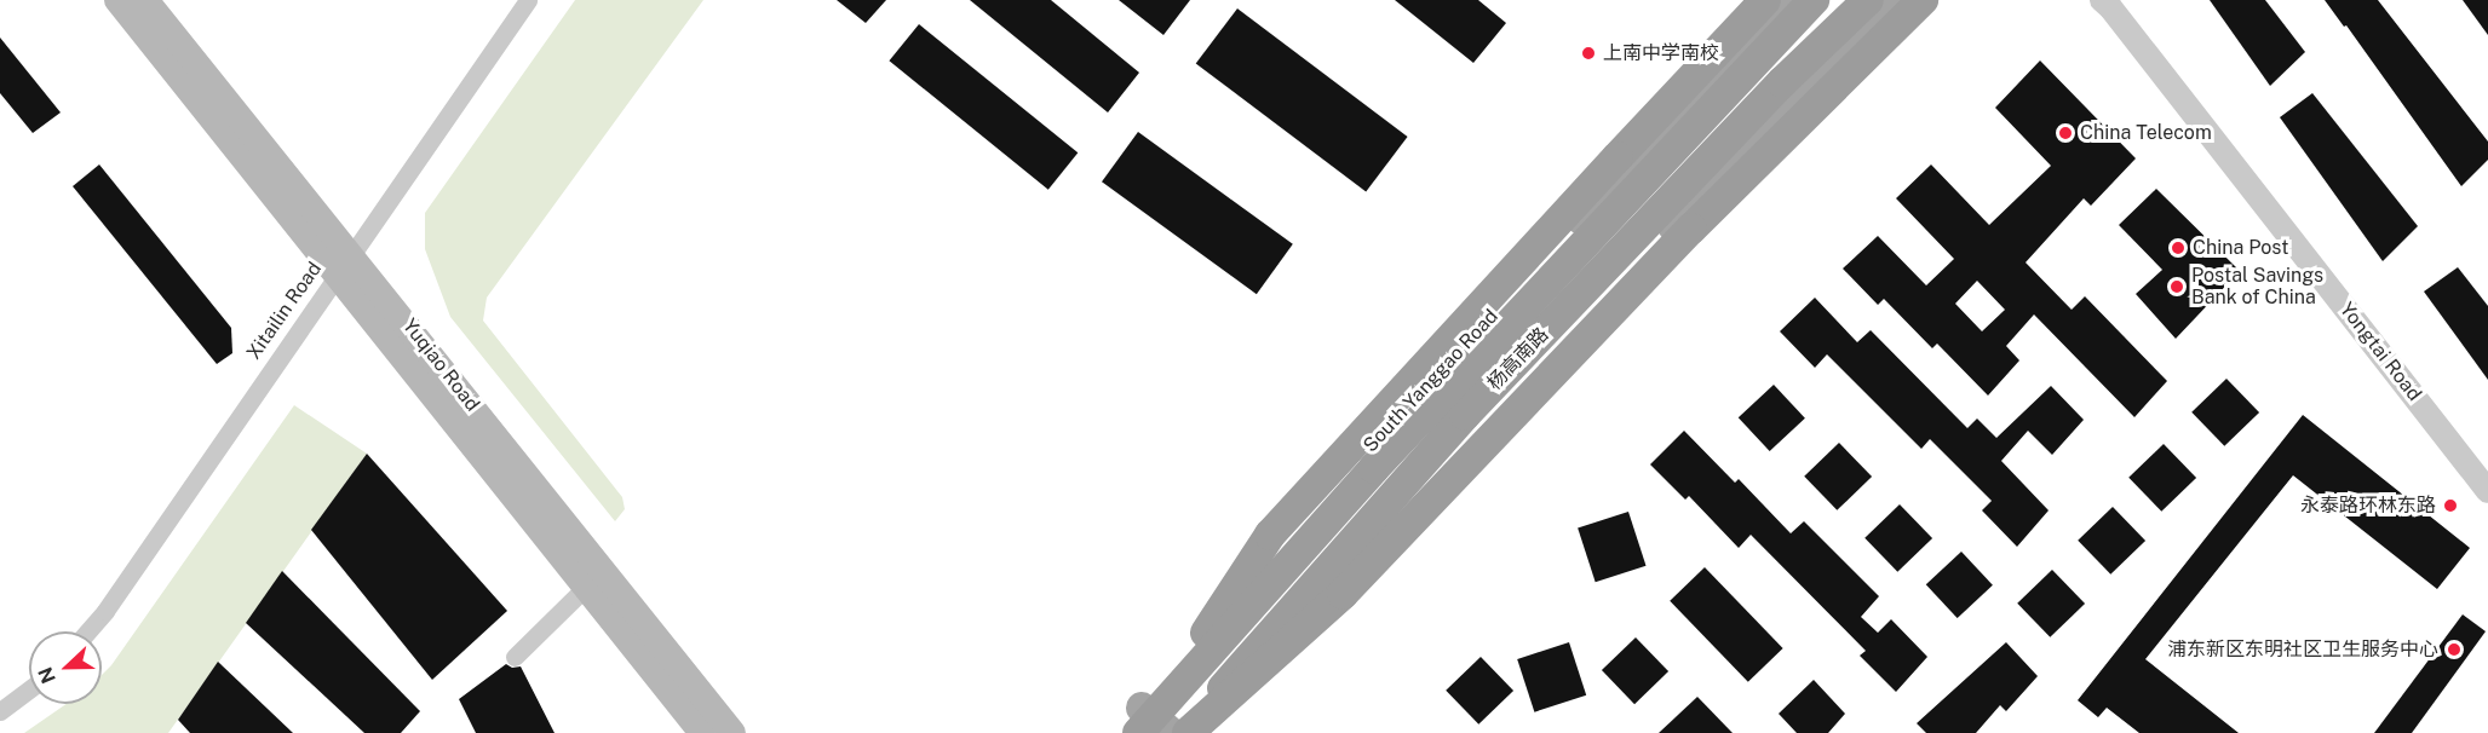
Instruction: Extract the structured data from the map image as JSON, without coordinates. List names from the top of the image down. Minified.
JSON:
{"streets":{"highway":["杨高南路"],"main road":["Yuqiao Road","South Yanggao Road"],"street":["Xitailin Road","Yongtai Road"]},"crossings":[["Xitailin Road","Yuqiao Road"],["杨高南路","South Yanggao Road"]],"places":["上南中学南校","China Telecom","China Post","Postal Savings Bank of China","永泰路环林东路","浦东新区东明社区卫生服务中心"],"north":"left"}
